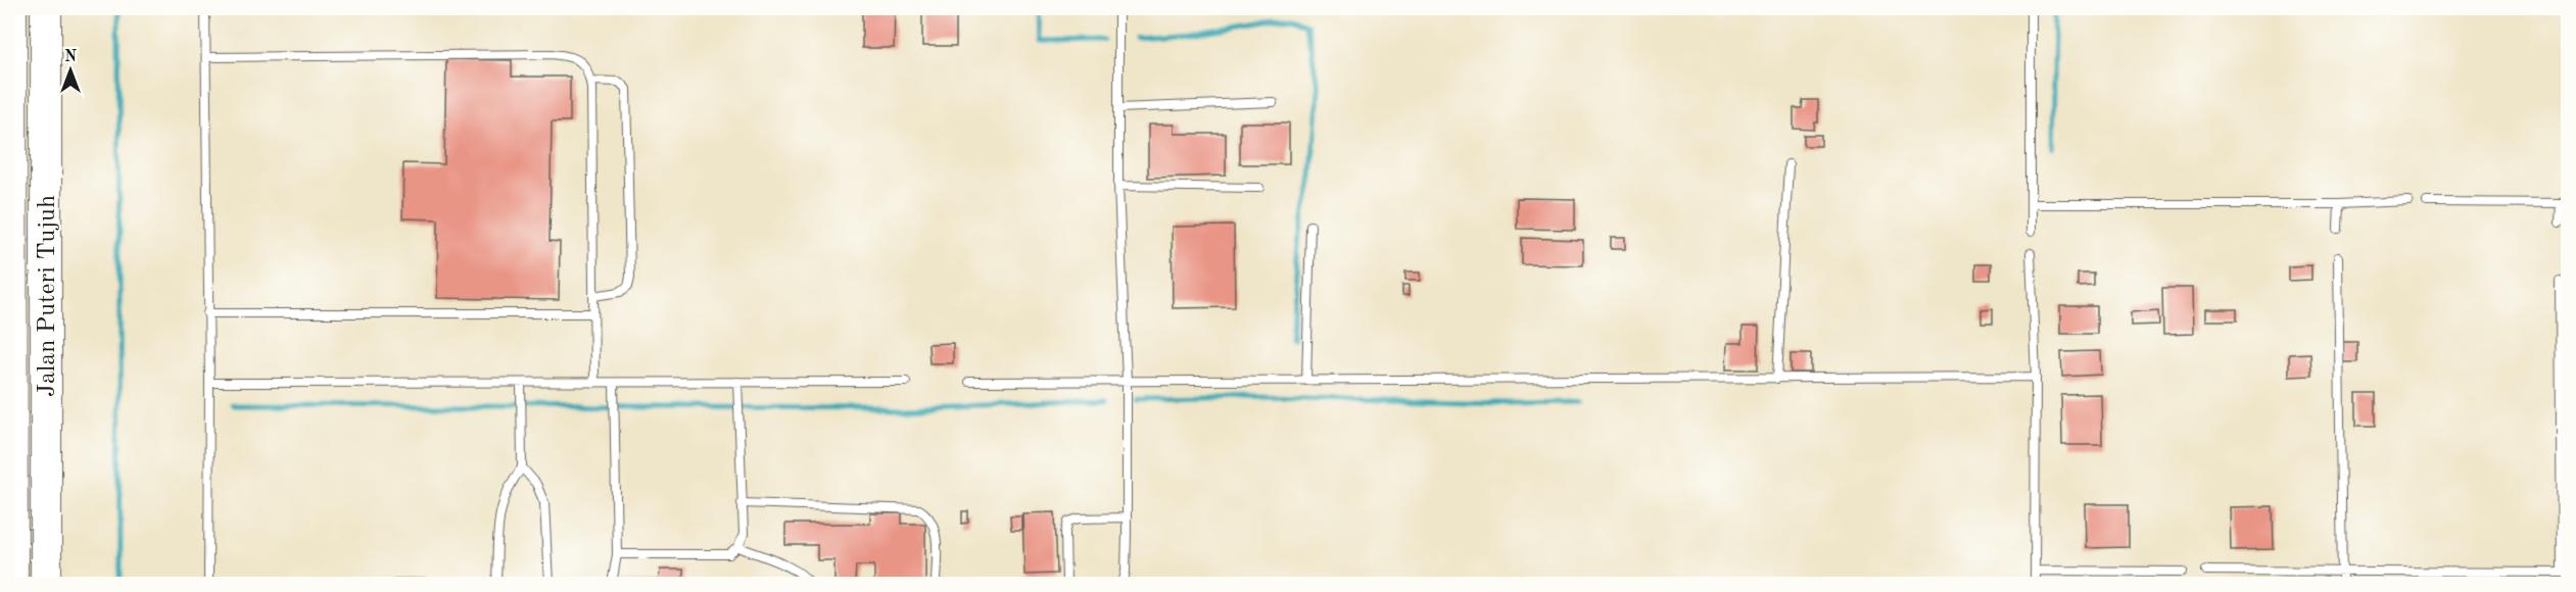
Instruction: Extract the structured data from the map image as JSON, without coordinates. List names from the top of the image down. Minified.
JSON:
{"streets":{"highway":["Jalan Puteri Tujuh"]},"north":"top"}
